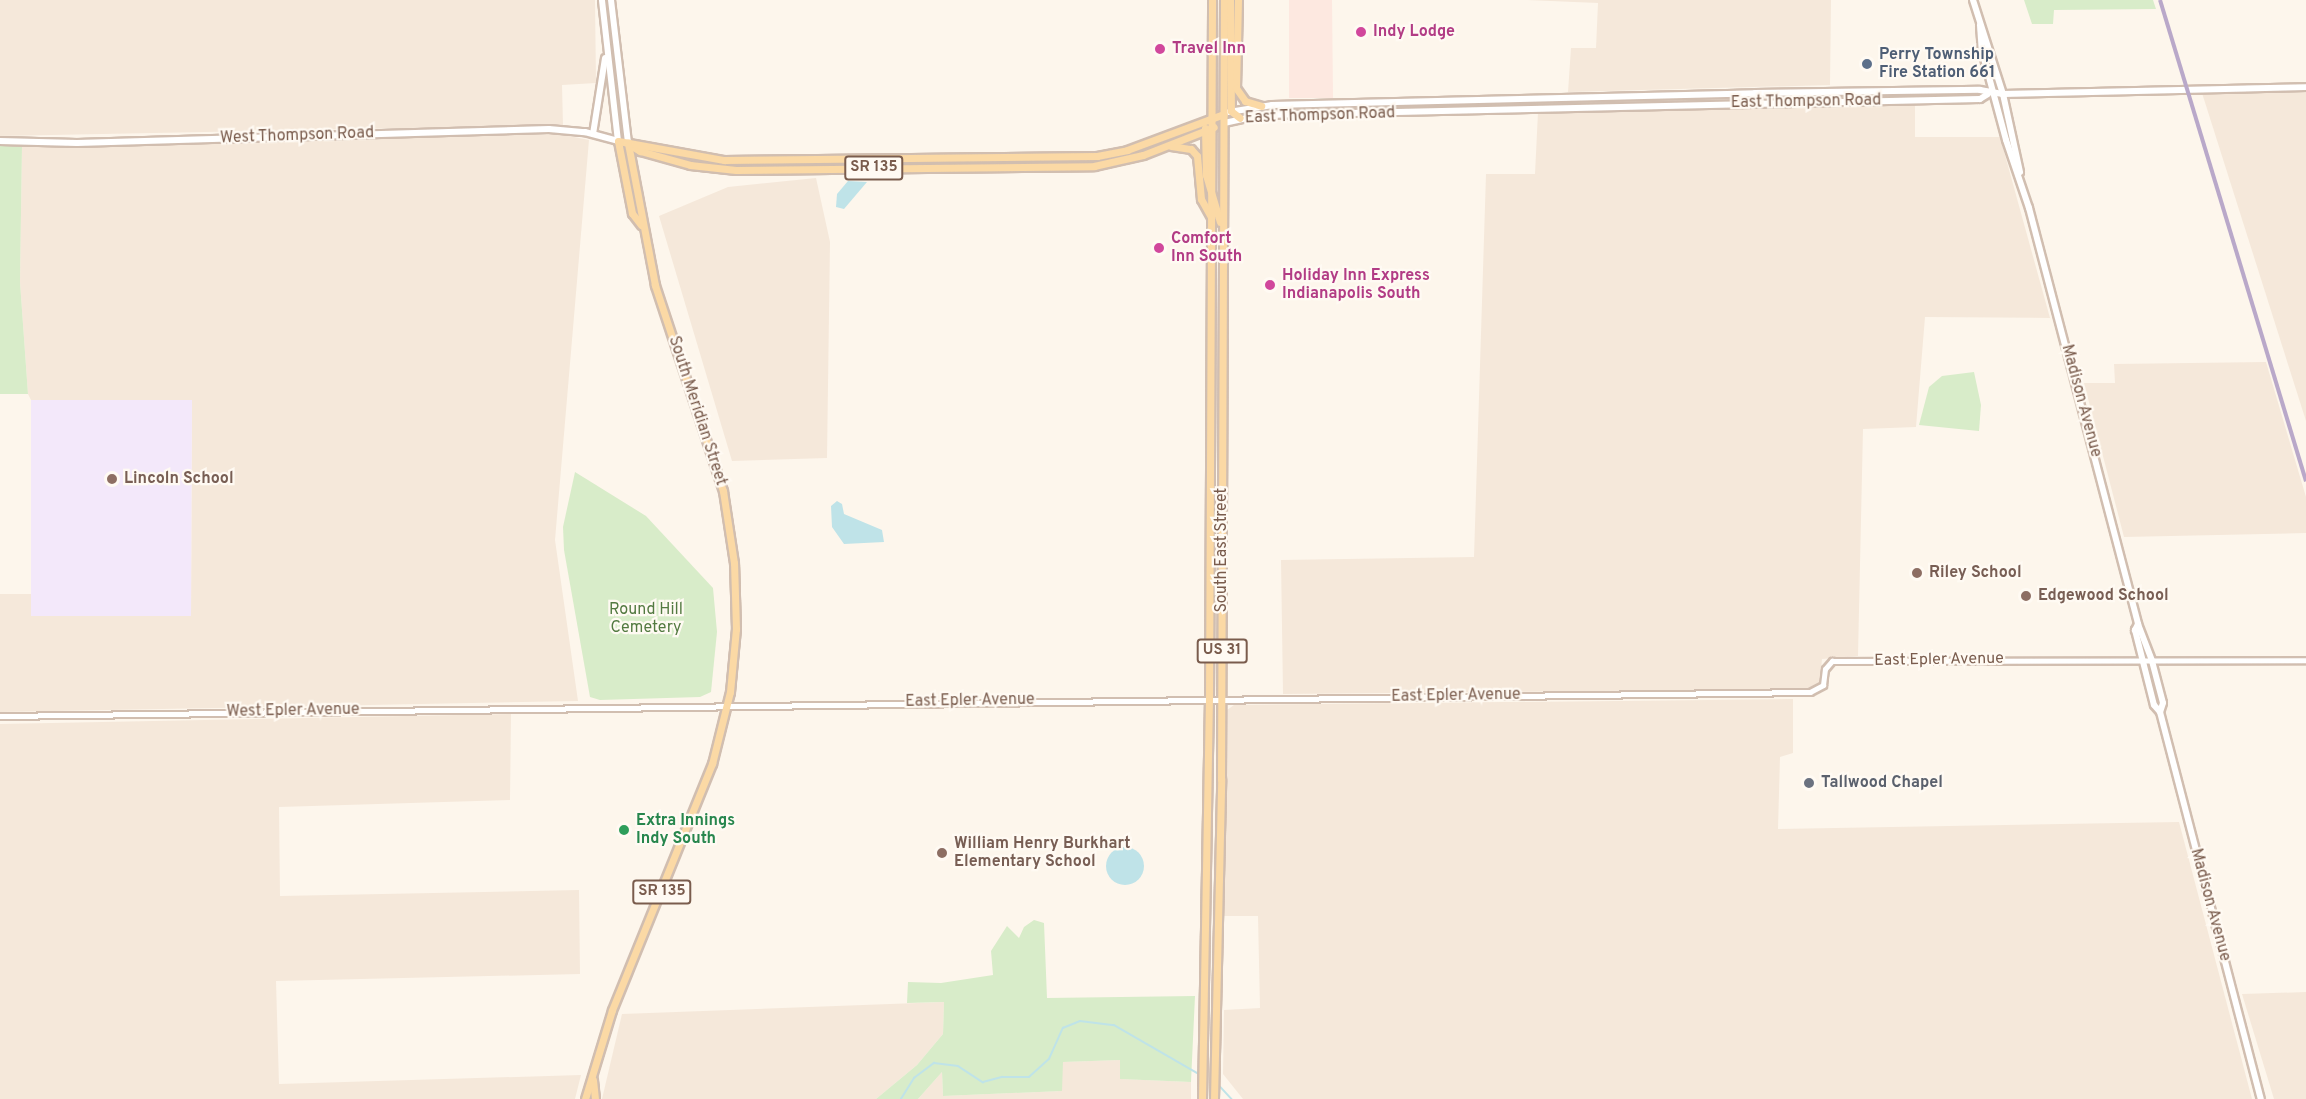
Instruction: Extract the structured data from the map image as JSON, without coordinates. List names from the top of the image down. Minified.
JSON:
{"streets":{"main road":["East Thompson Road","West Thompson Road","SR 135","Madison Avenue","South Meridian Street","South East Street","US 31"],"street":["East Epler Avenue","West Epler Avenue"]},"crossings":[["East Thompson Road","West Thompson Road"],["East Thompson Road","Madison Avenue"],["East Thompson Road","South Meridian Street"],["East Thompson Road","South East Street"],["West Thompson Road","South Meridian Street"],["Madison Avenue","East Epler Avenue"],["South Meridian Street","East Epler Avenue"],["South East Street","East Epler Avenue"],["East Epler Avenue","West Epler Avenue"]],"parks":["Round Hill Cemetery"],"places":["Indy Lodge","Travel Inn","Perry Township Fire Station 661","Comfort Inn South","Holiday Inn Express Indianapolis South","Lincoln School","Riley School","Edgewood School","Tallwood Chapel","Extra Innings Indy South","William Henry Burkhart Elementary School"]}
